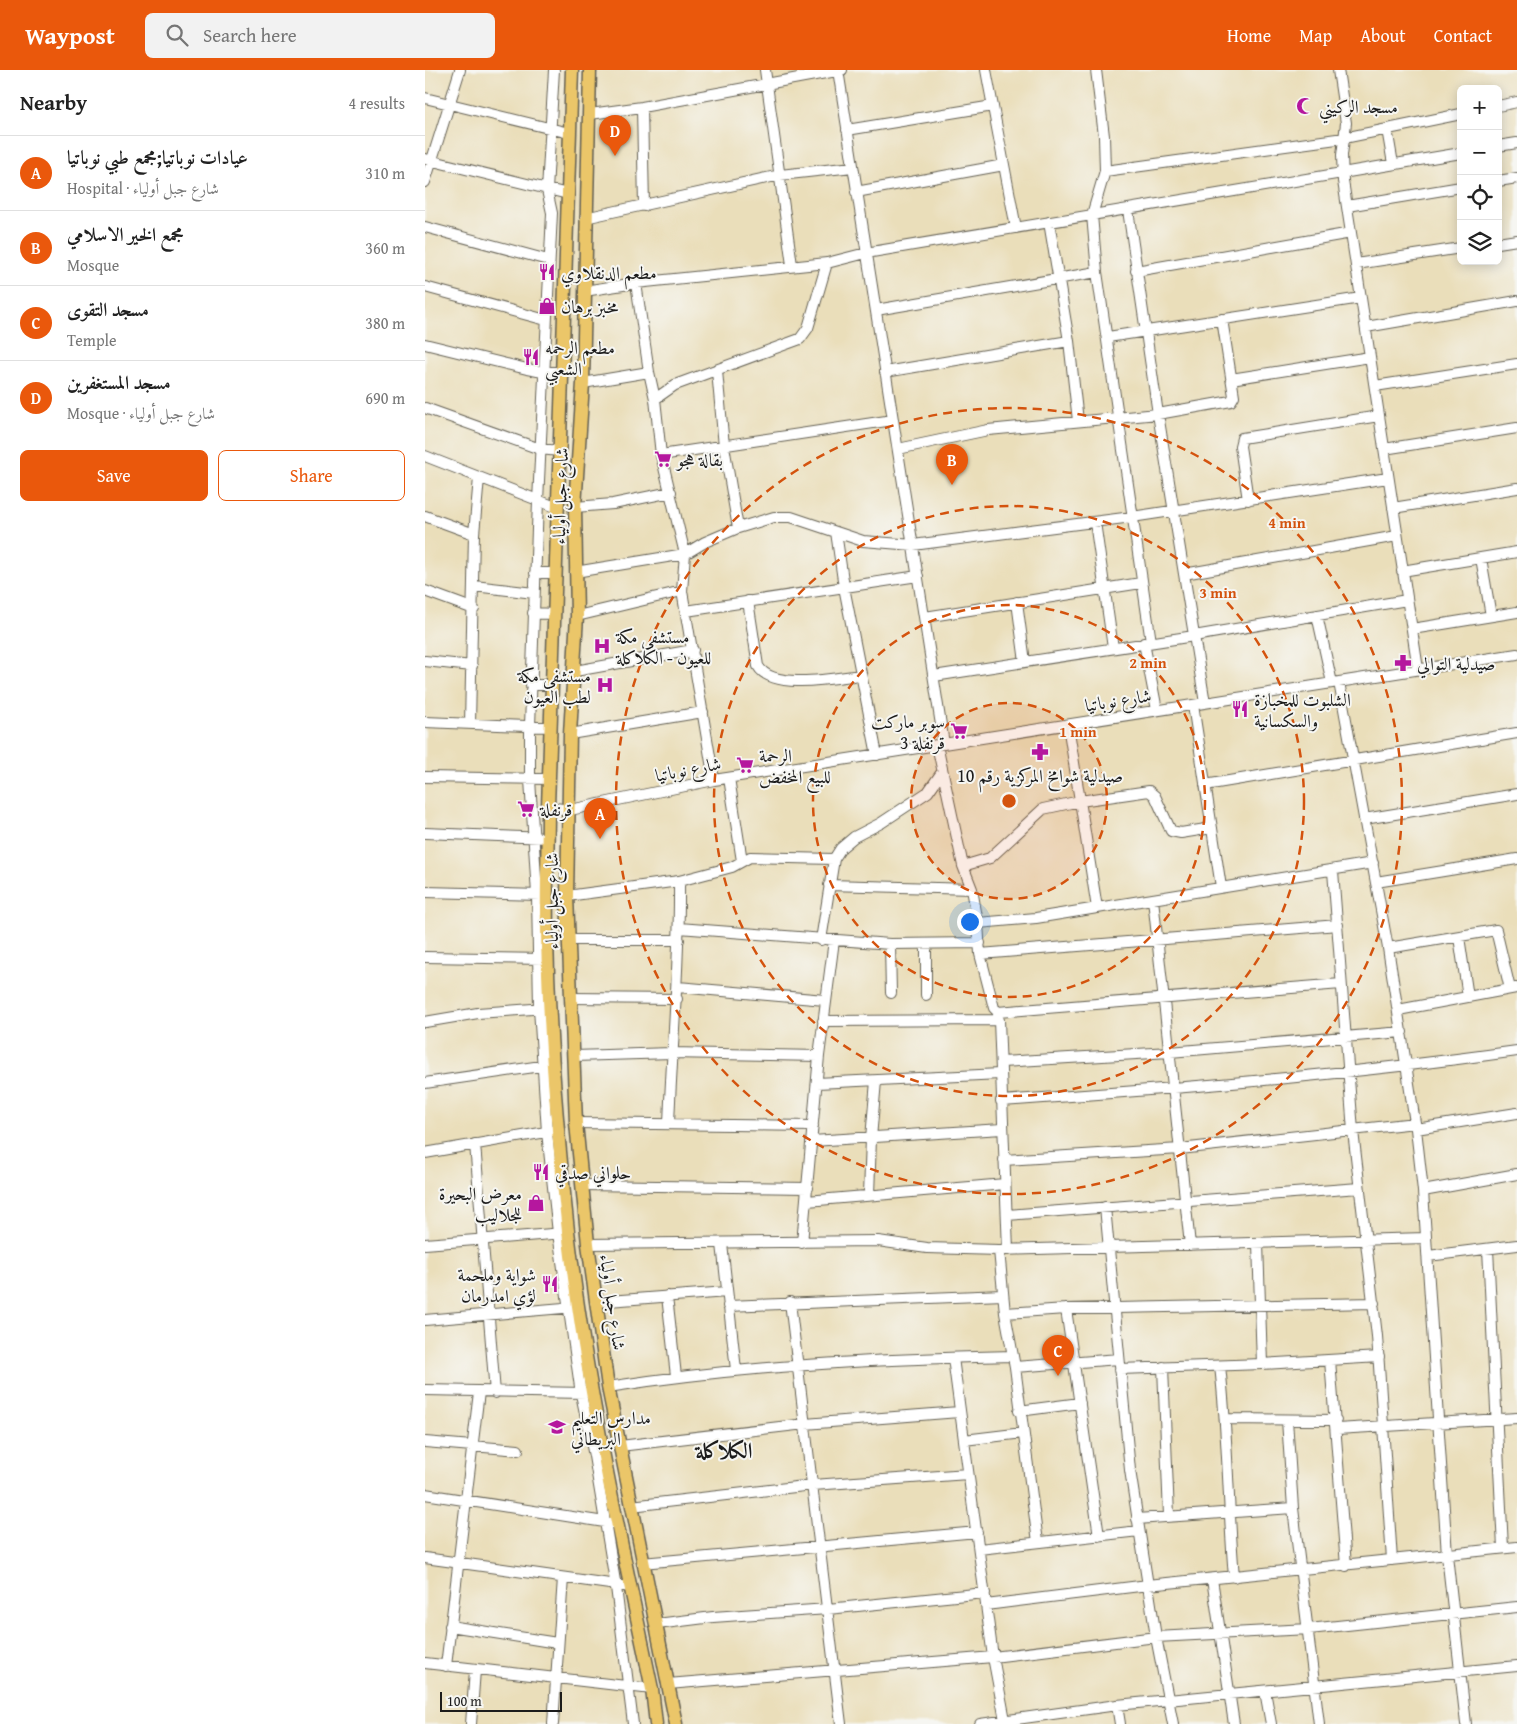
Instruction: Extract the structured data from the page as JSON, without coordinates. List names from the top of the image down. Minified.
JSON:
{"streets":{"main road":["شارع جبل أولياء"],"street":["شارع نوباتيا"]},"crossings":[["شارع جبل أولياء","شارع نوباتيا"]],"districts":["الكلاكلة"],"places":{"mosque":["مسجد الركيني"],"restaurant":["مطعم الدنقلاوي","مطعم الرحمه الشعبي","الشلبوت للمخبازة والسكسانية","حلواني صدقي","شواية وملحمة لؤي امدرمان"],"shop":["مخبز برهان","معرض البحيرة للجلاليب"],"supermarket":["بقالة هجو","سوبر ماركت قرنفلة 3","الرحمة للبيع المخفض","قرنفلة"],"hospital":["مستشفى مكة للعيون - الكلاكلة","مستشفى مكة لطب العيون"],"pharmacy":["صيدلية التوالي","صيدلية شوامخ المركزية رقم 10"],"school or university":["مدارس التعليم البريطاني"]},"scale_bar":"100 m","page":{"header":"Waypost","search":"Search here","nav":["Home","Map","About","Contact"],"heading":["Nearby","4 results"],"map_buttons":["+","−"],"pins":["D","B","A","C"],"list":[{"mark":"A","name":"عيادات نوباتيا;مجمع طبي نوباتيا","note":"Hospital · شارع جبل أولياء","value":"310 m"},{"mark":"B","name":"مجمع الخير الاسلامي","note":"Mosque","value":"360 m"},{"mark":"C","name":"مسجد التقوى","note":"Temple","value":"380 m"},{"mark":"D","name":"مسجد المستغفرين","note":"Mosque · شارع جبل أولياء","value":"690 m"}],"buttons":["Save","Share"],"scale":"100 m"},"rings":["4 min","3 min","2 min","1 min"]}
